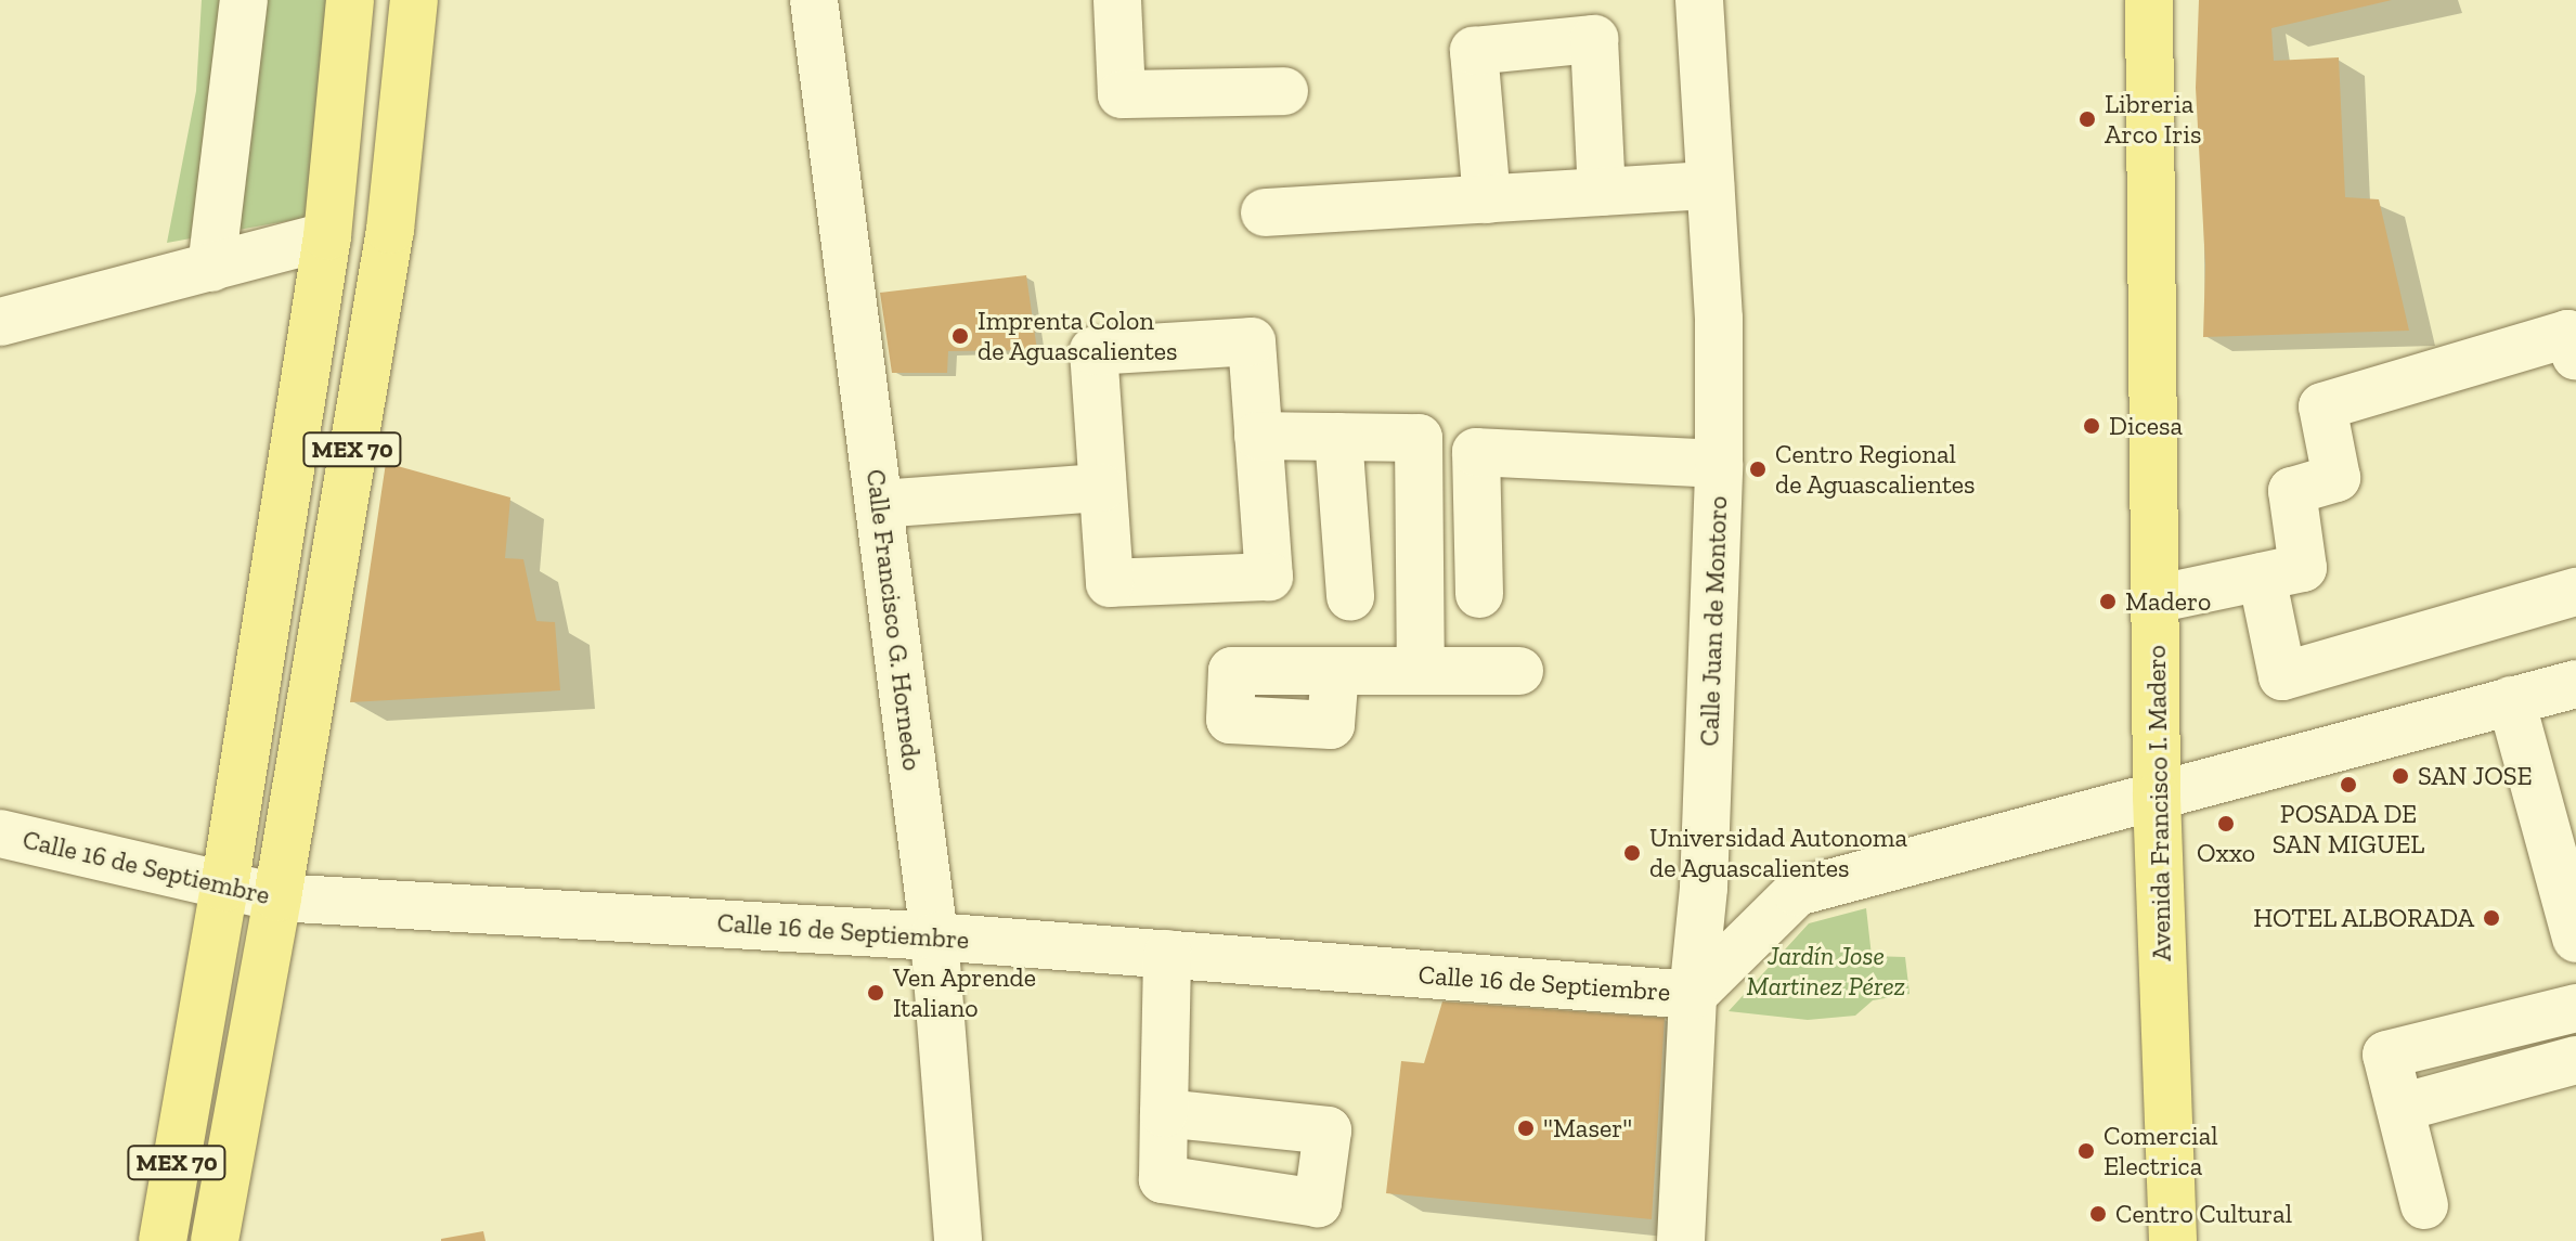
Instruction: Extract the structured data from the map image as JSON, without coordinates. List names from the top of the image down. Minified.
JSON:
{"streets":{"main road":["MEX 70","Avenida Francisco I. Madero"],"street":["Calle Francisco G. Hornedo","Calle Juan de Montoro","Calle 16 de Septiembre"]},"crossings":[["MEX 70","Calle 16 de Septiembre"],["Calle Francisco G. Hornedo","Calle 16 de Septiembre"],["Calle Juan de Montoro","Calle 16 de Septiembre"]],"parks":["Jardín Jose Martinez Pérez"],"places":["Libreria Arco Iris","Imprenta Colon de Aguascalientes","Dicesa","Centro Regional de Aguascalientes","Madero","SAN JOSE","POSADA DE SAN MIGUEL","Oxxo","Universidad Autonoma de Aguascalientes","HOTEL ALBORADA","Ven Aprende Italiano","\"Maser\"","Comercial Electrica","Centro Cultural"]}
